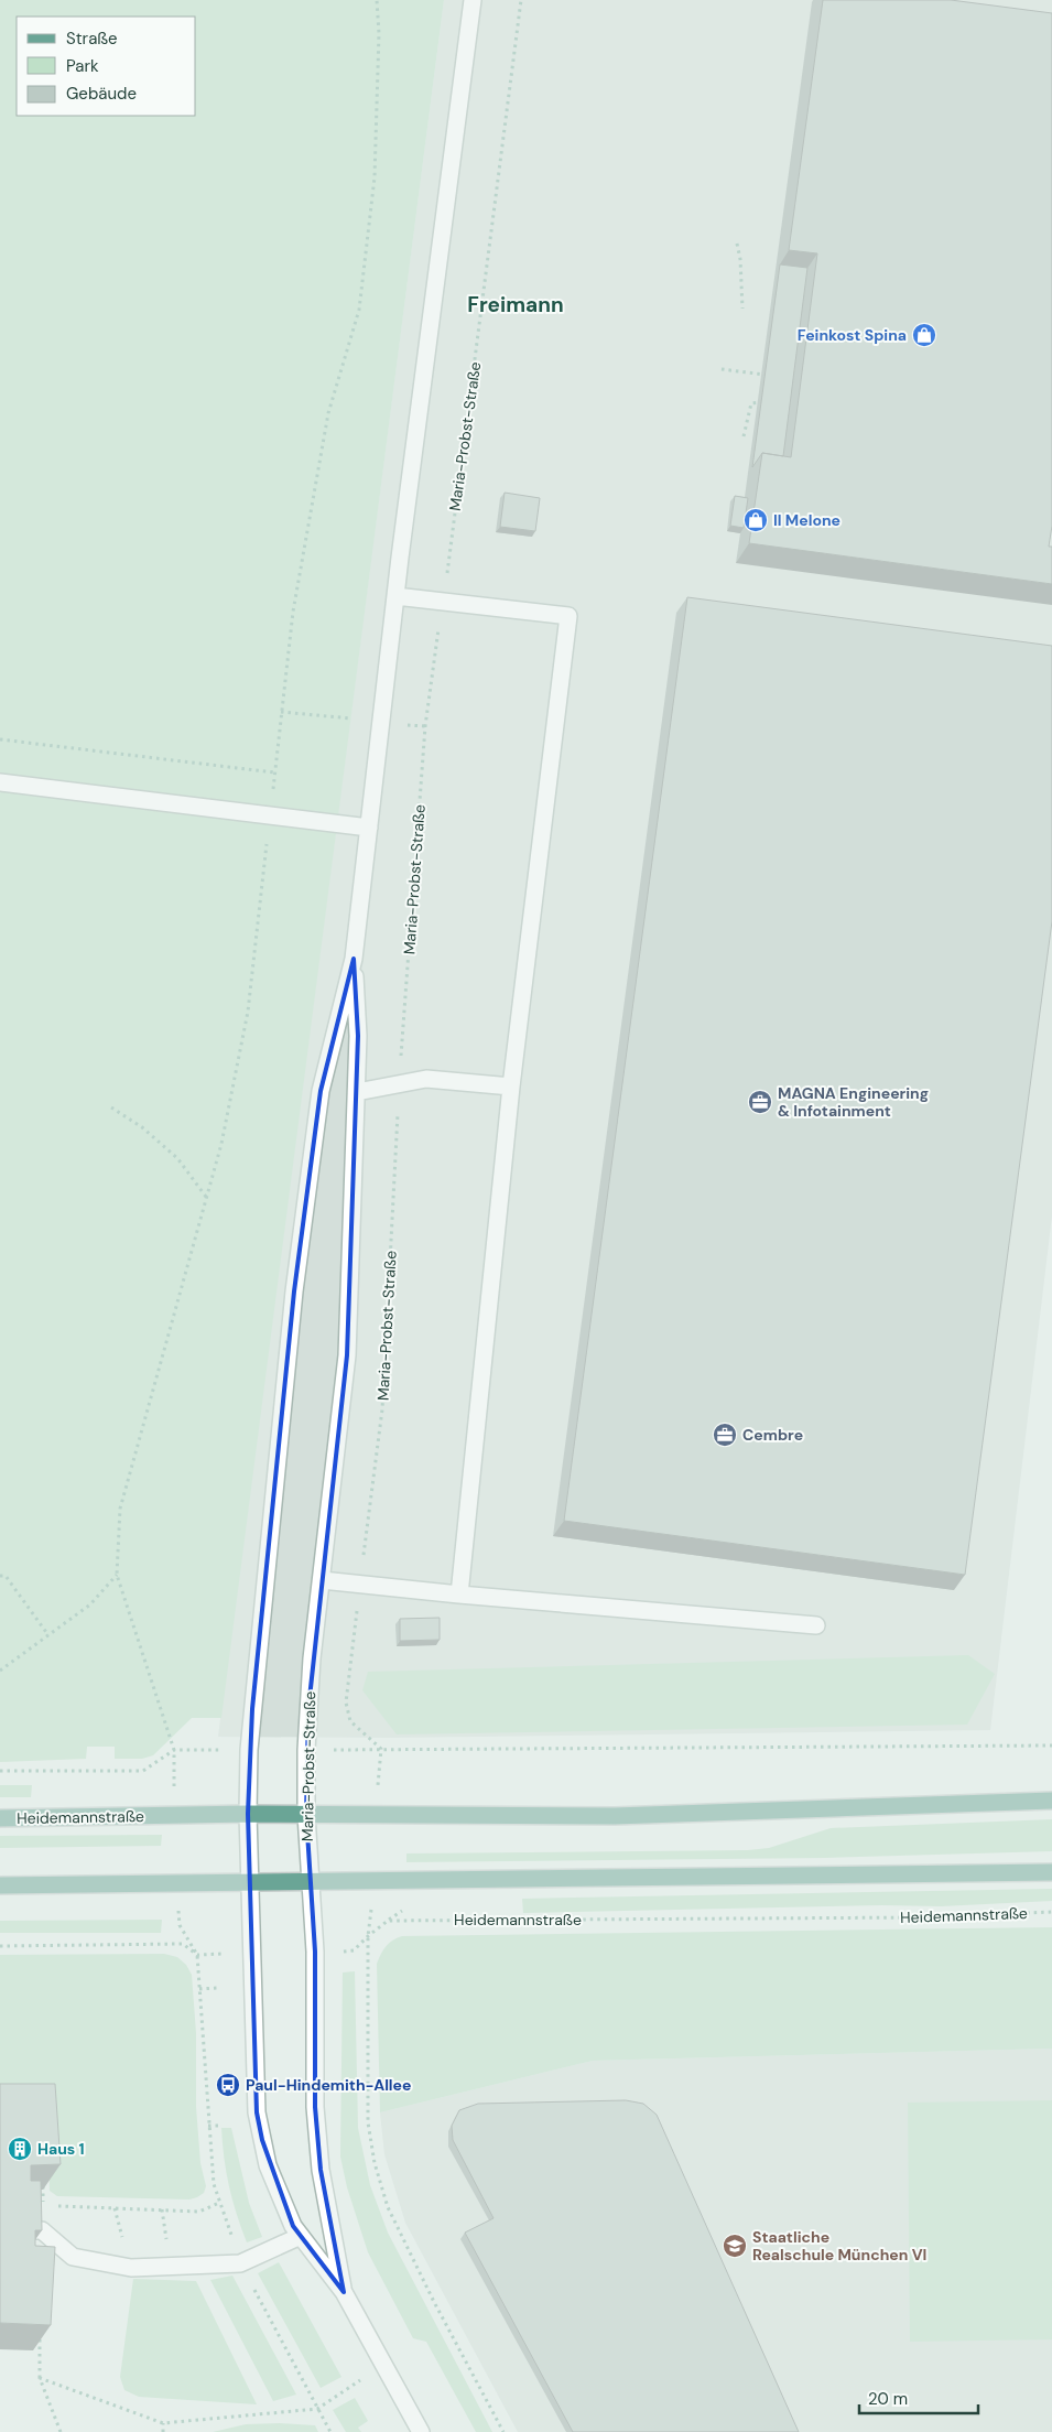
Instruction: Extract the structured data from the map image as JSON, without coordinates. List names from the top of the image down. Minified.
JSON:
{"streets":{"main road":["Heidemannstraße"],"street":["Maria-Probst-Straße"]},"crossings":[["Maria-Probst-Straße","Heidemannstraße"]],"districts":["Freimann"],"places":{"shop":["Feinkost Spina","Il Melone"],"office":["MAGNA Engineering & Infotainment","Cembre"],"bus stop":["Paul-Hindemith-Allee"],"building":["Haus 1"],"school or university":["Staatliche Realschule München VI"]},"legend":["Straße","Park","Gebäude"],"scale_bar":"20 m"}
